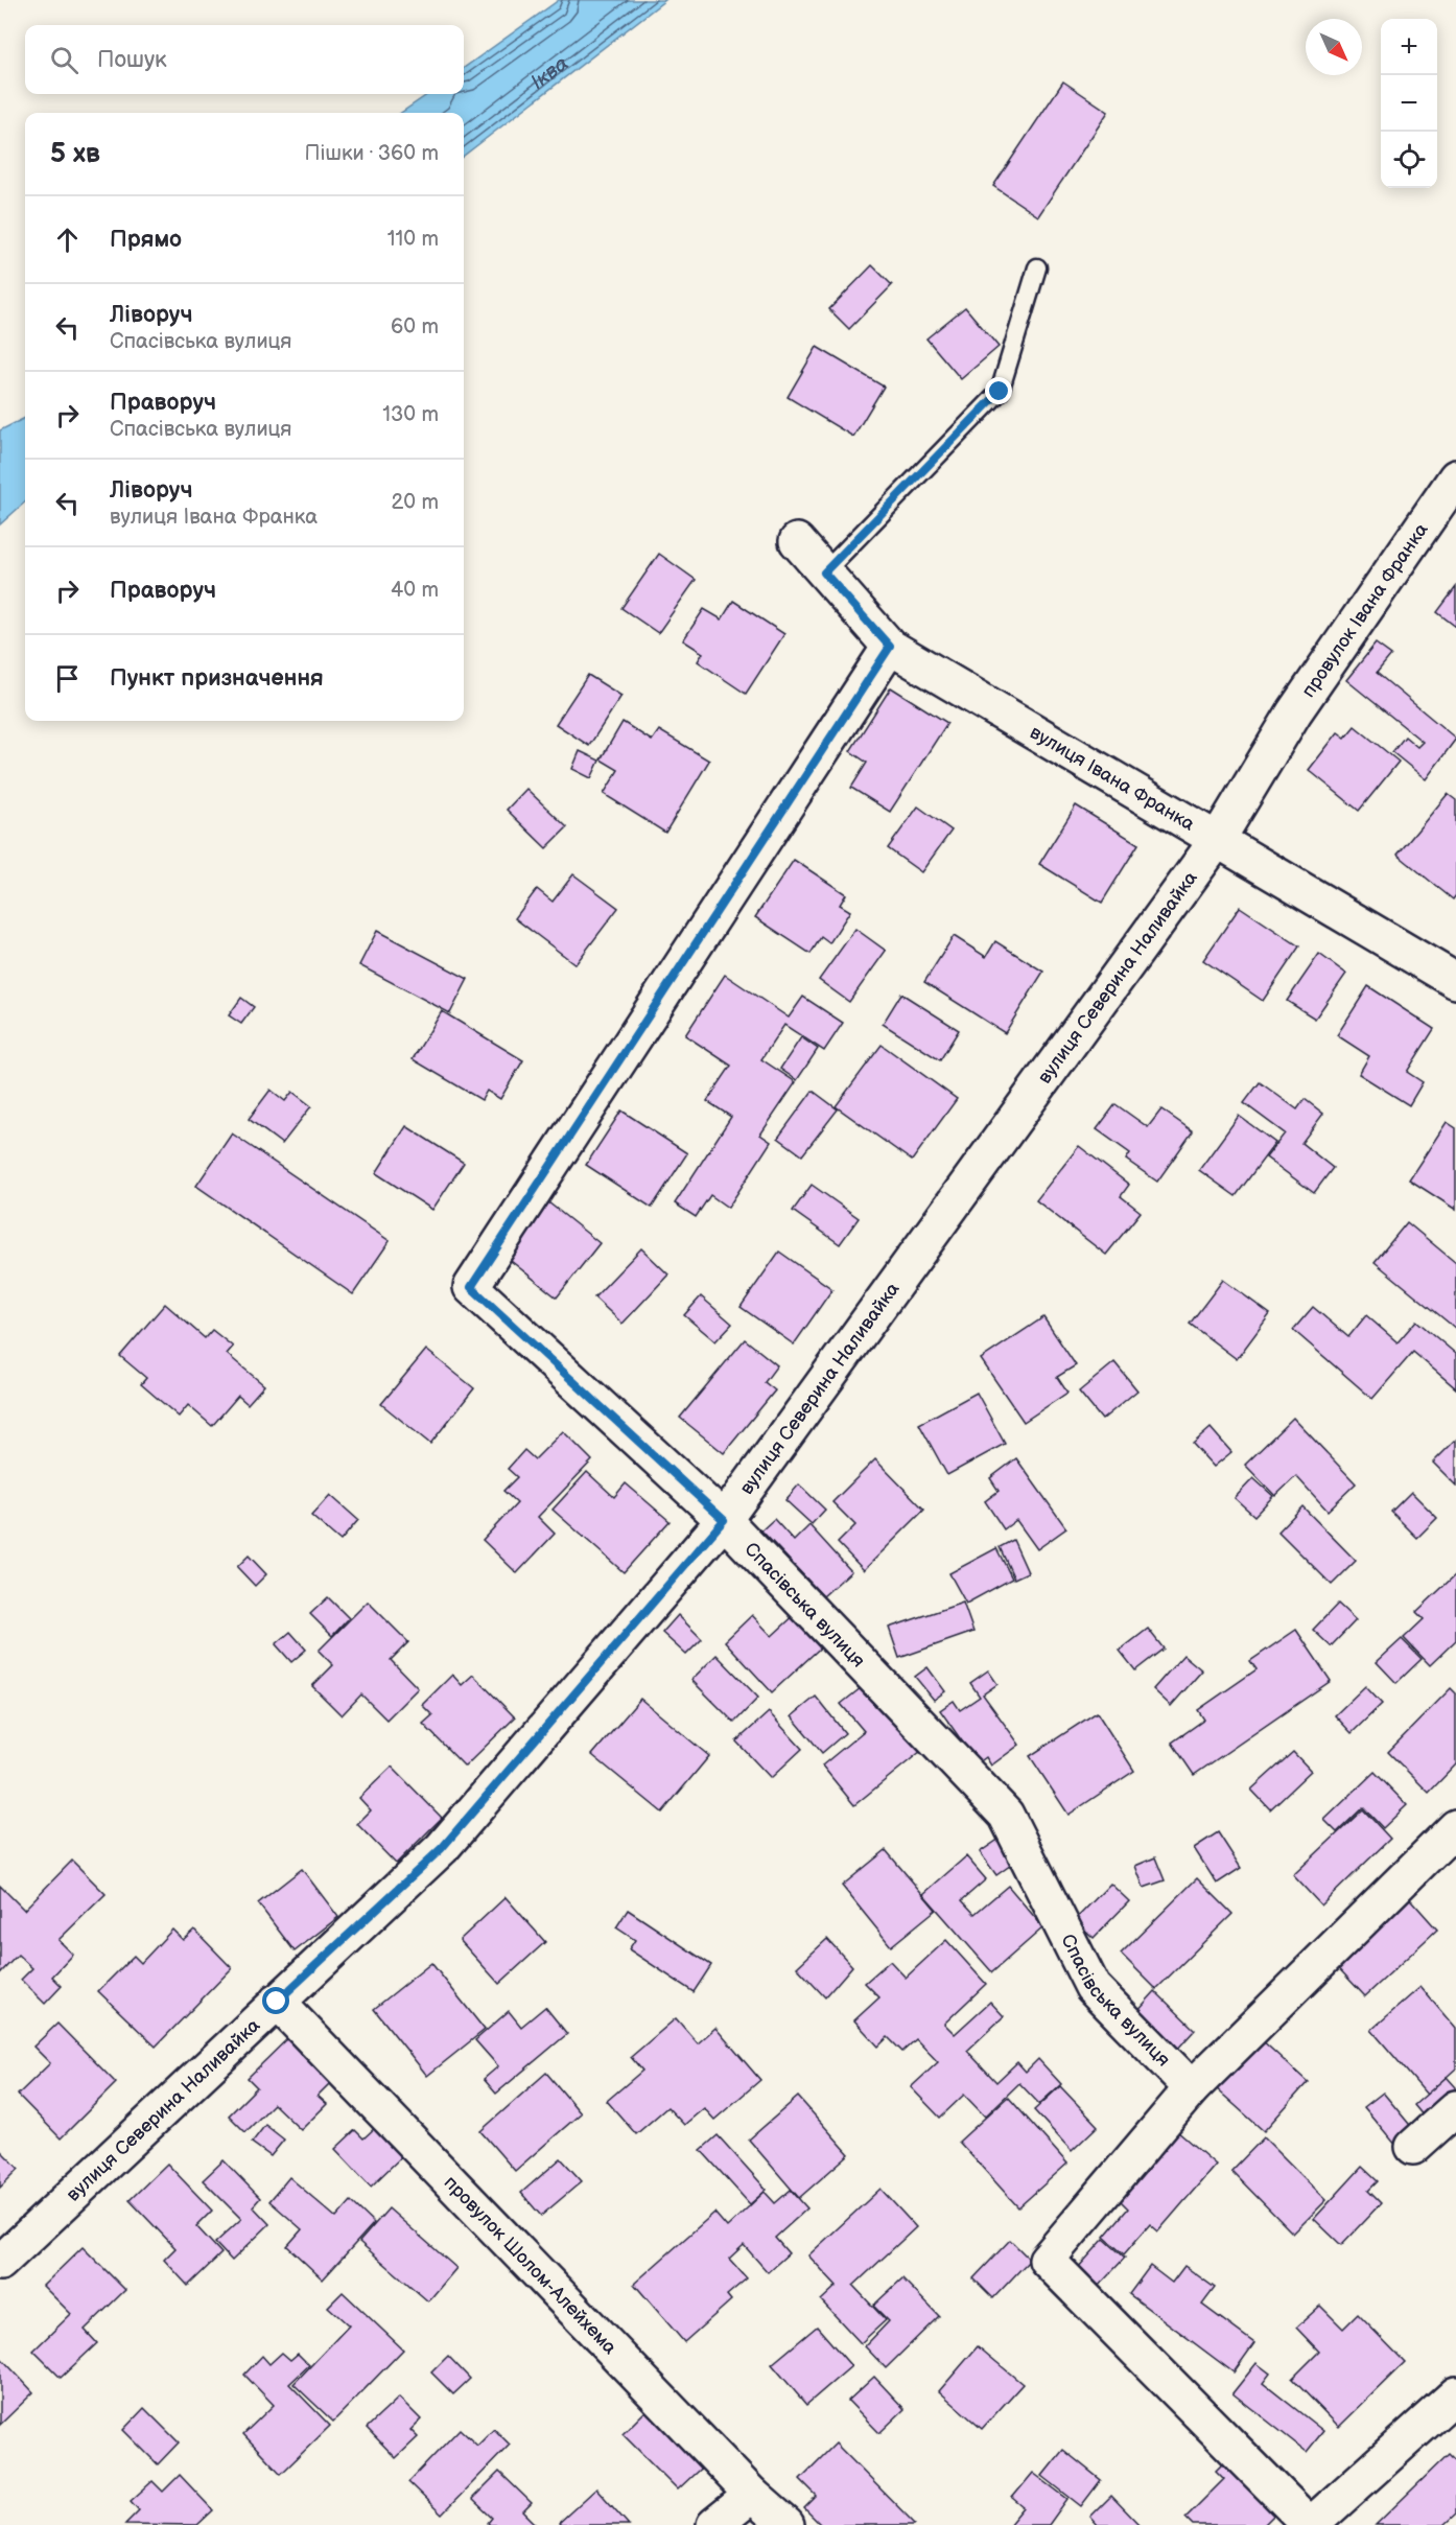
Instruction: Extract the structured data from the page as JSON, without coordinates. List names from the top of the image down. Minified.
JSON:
{"streets":{"street":["провулок Івана Франка","вулиця Івана Франка","вулиця Северина Наливайка","Спасівська вулиця","провулок Шолом-Алейхема"]},"crossings":[["провулок Івана Франка","вулиця Северина Наливайка"],["вулиця Івана Франка","вулиця Северина Наливайка"],["вулиця Івана Франка","Спасівська вулиця"],["вулиця Северина Наливайка","Спасівська вулиця"],["вулиця Северина Наливайка","провулок Шолом-Алейхема"]],"water":["Іква"],"north":"bottom right","page":{"map_buttons":["+","−"],"search":"Пошук","heading":["5 хв","Пішки · 360 m"],"list":[["Прямо","110 m"],["Ліворуч","Спасівська вулиця","60 m"],["Праворуч","Спасівська вулиця","130 m"],["Ліворуч","вулиця Івана Франка","20 m"],["Праворуч","40 m"],"Пункт призначення"]}}
